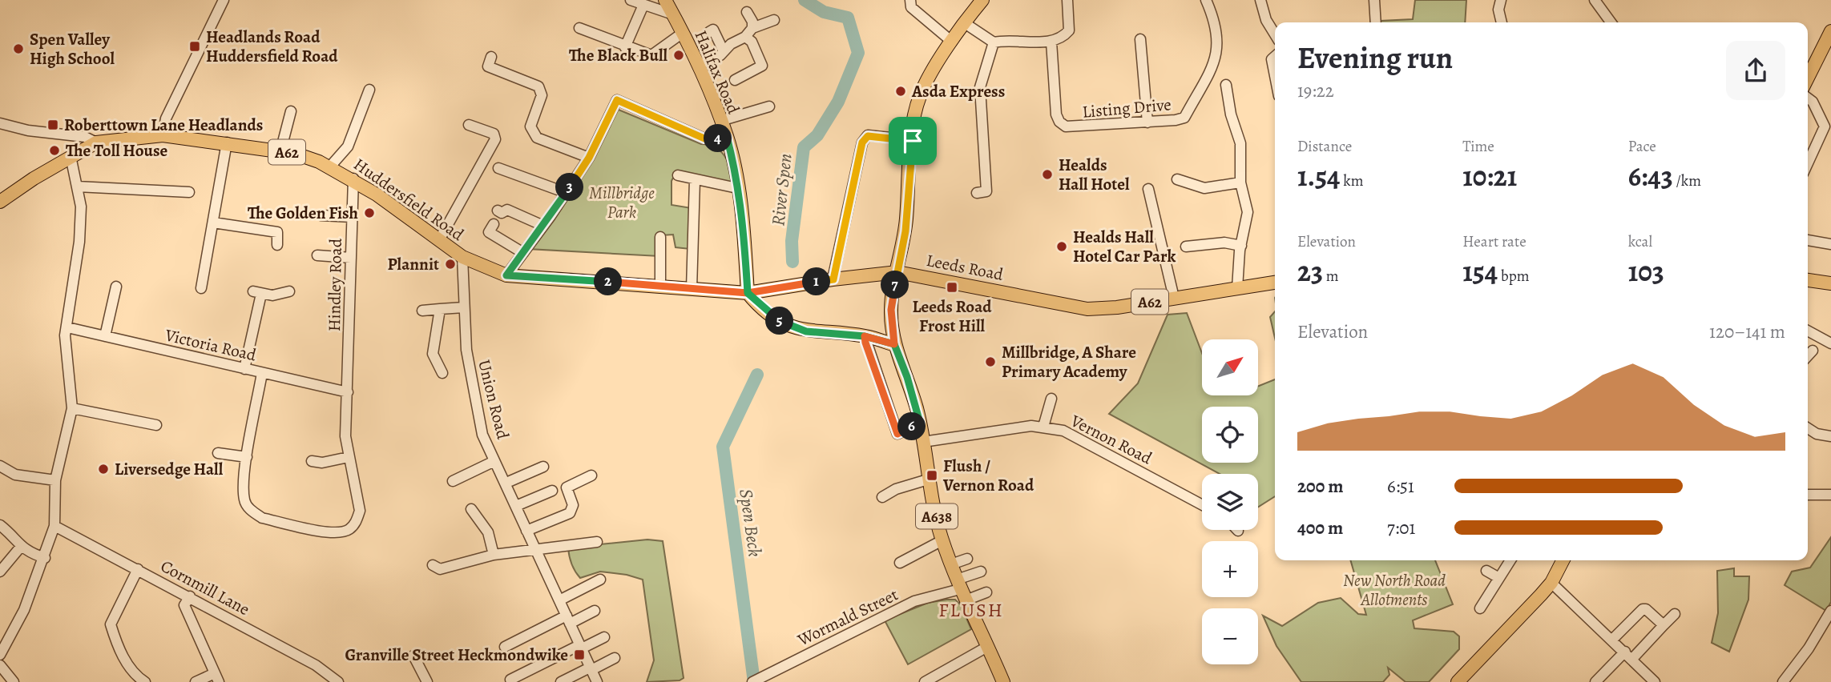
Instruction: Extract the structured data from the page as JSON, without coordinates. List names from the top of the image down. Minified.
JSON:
{"streets":{"main road":["Halifax Road","A62","Huddersfield Road","Leeds Road","A638"],"street":["Listing Drive","Hindley Road","Victoria Road","Union Road","Vernon Road","Cornmill Lane","Wormald Street"]},"crossings":[["Halifax Road","Huddersfield Road"],["Halifax Road","Leeds Road"],["Huddersfield Road","Leeds Road"],["Huddersfield Road","Hindley Road"],["Huddersfield Road","Union Road"],["Leeds Road","A638"],["Hindley Road","Victoria Road"],["Vernon Road","A638"],["A638","Wormald Street"]],"districts":["FLUSH"],"water":["River Spen","Spen Beck"],"parks":["Millbridge Park","New North Road Allotments"],"places":{"transit":["Headlands Road Huddersfield Road","Roberttown Lane Headlands","Leeds Road Frost Hill","Flush / Vernon Road","Granville Street Heckmondwike"],"other":["Spen Valley High School","The Black Bull","Asda Express","The Toll House","Healds Hall Hotel","The Golden Fish","Healds Hall Hotel Car Park","Plannit","Millbridge, A Share Primary Academy","Liversedge Hall"]},"north":"top right","page":{"heading":["Evening run","19:22"],"stats":[["Distance","1.54 km"],["Time","10:21"],["Pace","6:43 /km"],["Elevation","23 m"],["Heart rate","154 bpm"],["kcal","103"]],"pins":["4","3","1","2","7","5","6"],"chart":["Elevation","120–141 m"],"map_buttons":["+","−"],"list":[{"name":"200 m","note":"6:51"},{"name":"400 m","note":"7:01"}]}}
